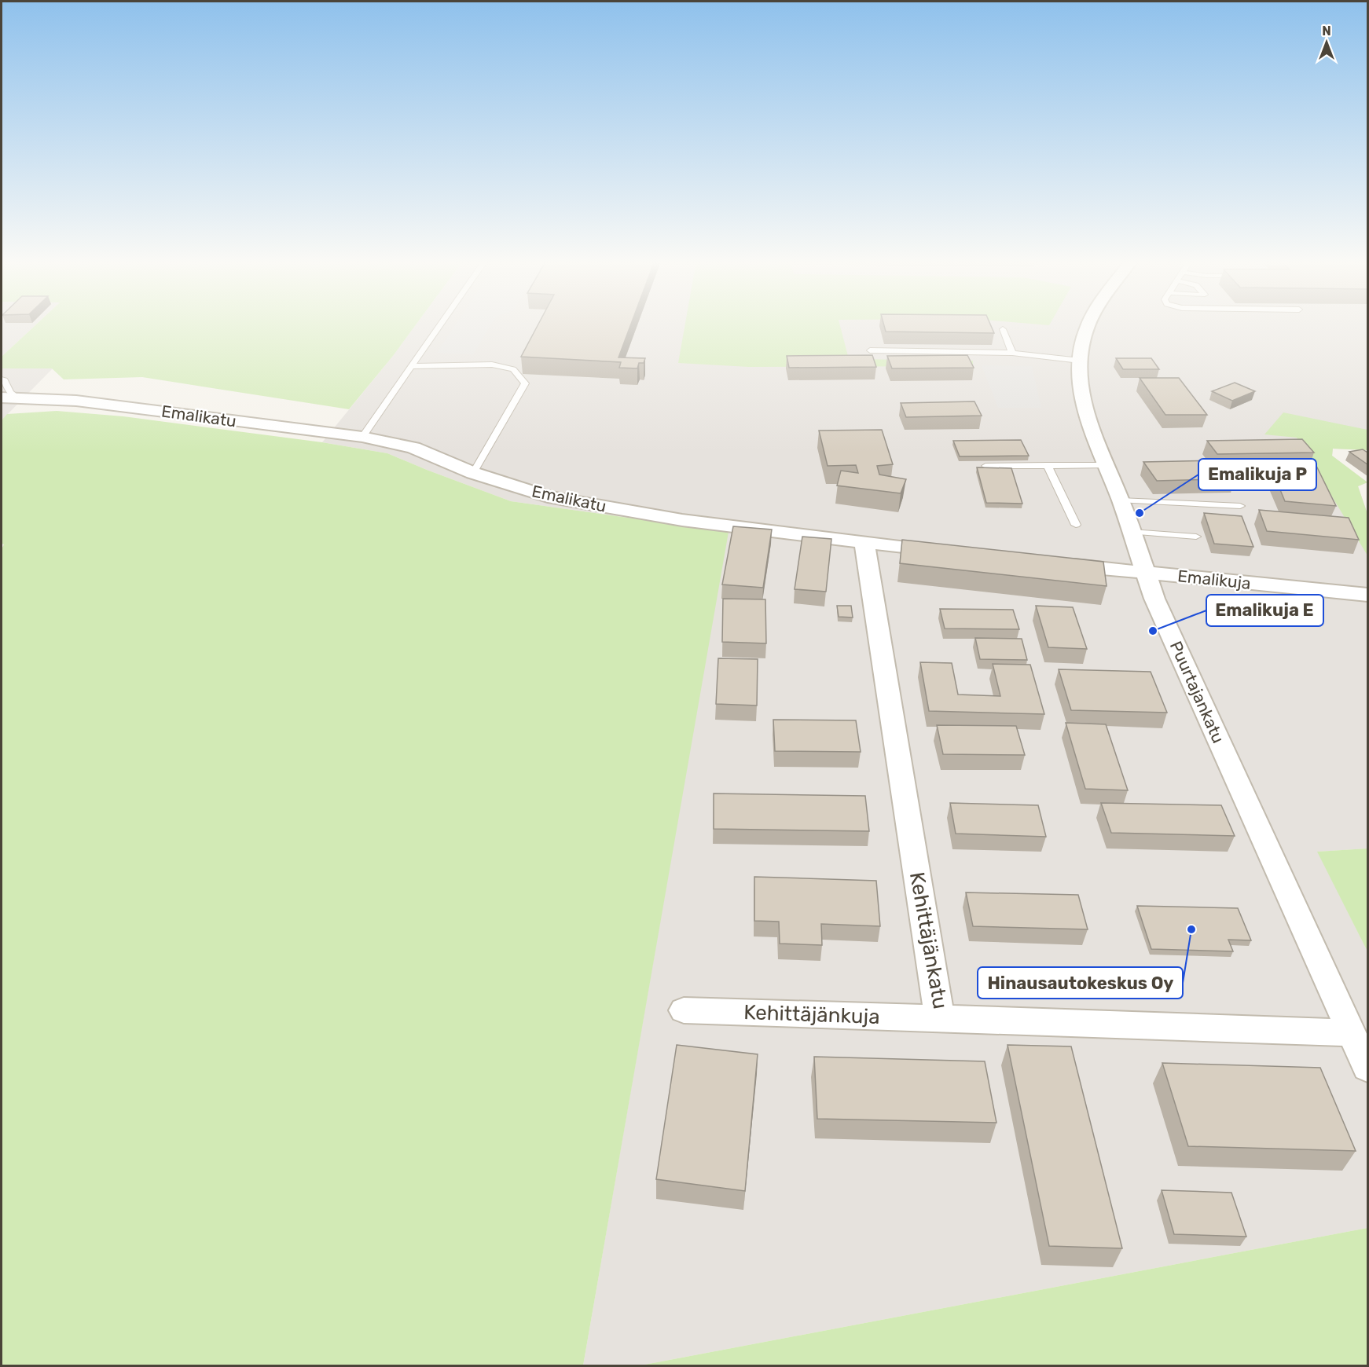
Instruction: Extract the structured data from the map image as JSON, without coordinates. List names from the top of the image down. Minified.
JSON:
{"streets":{"street":["Emalikatu","Emalikuja","Puurtajankatu","Kehittäjänkatu","Kehittäjänkuja"]},"crossings":[["Emalikatu","Kehittäjänkatu"],["Emalikuja","Puurtajankatu"],["Puurtajankatu","Kehittäjänkatu"],["Kehittäjänkatu","Kehittäjänkuja"]],"places":["Emalikuja P","Emalikuja E","Hinausautokeskus Oy"],"north":"top"}
